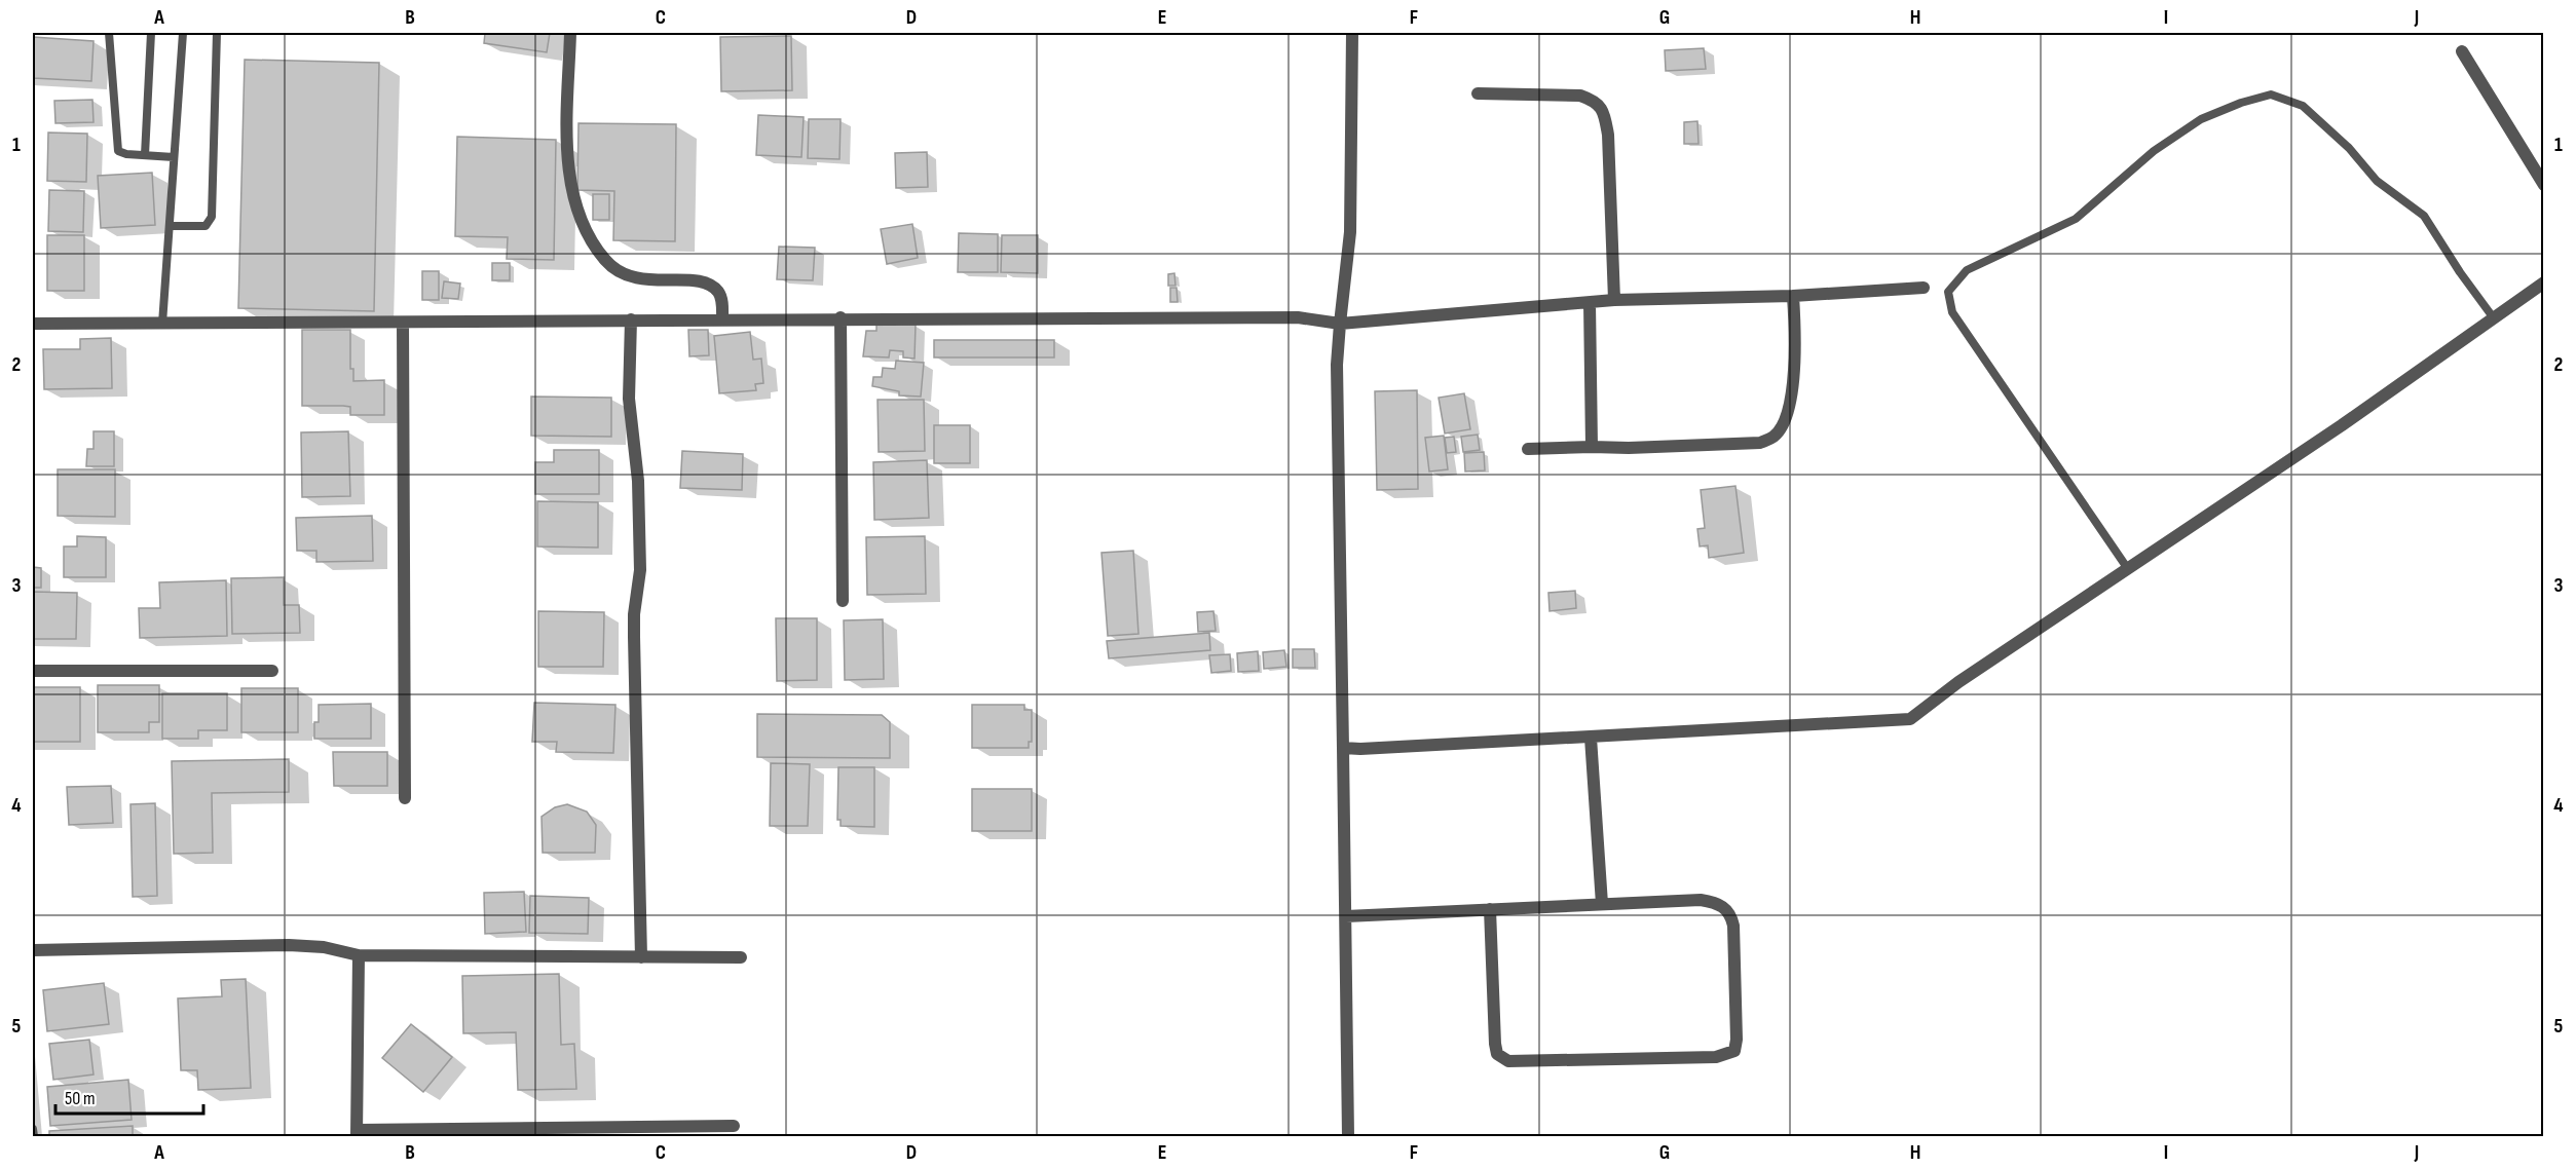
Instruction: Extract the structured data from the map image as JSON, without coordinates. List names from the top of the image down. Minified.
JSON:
{"scale_bar":"50 m","grid":{"columns":["A","B","C","D","E","F","G","H","I","J"],"rows":["1","2","3","4","5"]}}
